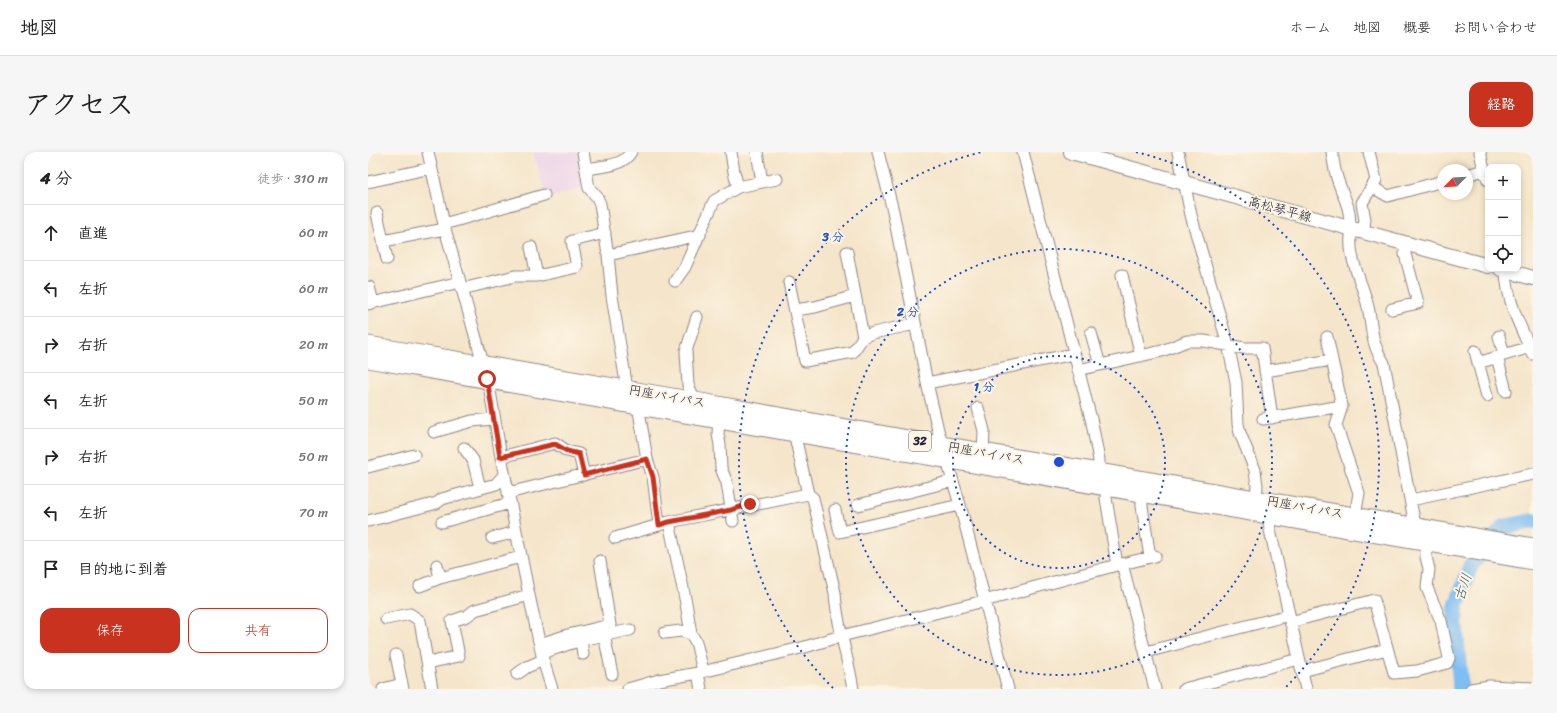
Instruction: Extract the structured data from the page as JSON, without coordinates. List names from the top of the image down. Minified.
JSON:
{"streets":{"highway":["円座バイパス","32"],"main road":["高松琴平線"]},"water":["古川"],"north":"bottom left","page":{"header":"地図","nav":["ホーム","地図","概要","お問い合わせ"],"title":"アクセス","buttons":["経路",["保存","共有"]],"heading":["4 分","徒歩 · 310 m"],"map_buttons":["+","−"],"list":[["直進","60 m"],["左折","60 m"],["右折","20 m"],["左折","50 m"],["右折","50 m"],["左折","70 m"],"目的地に到着"]},"rings":["3 分","2 分","1 分"]}
